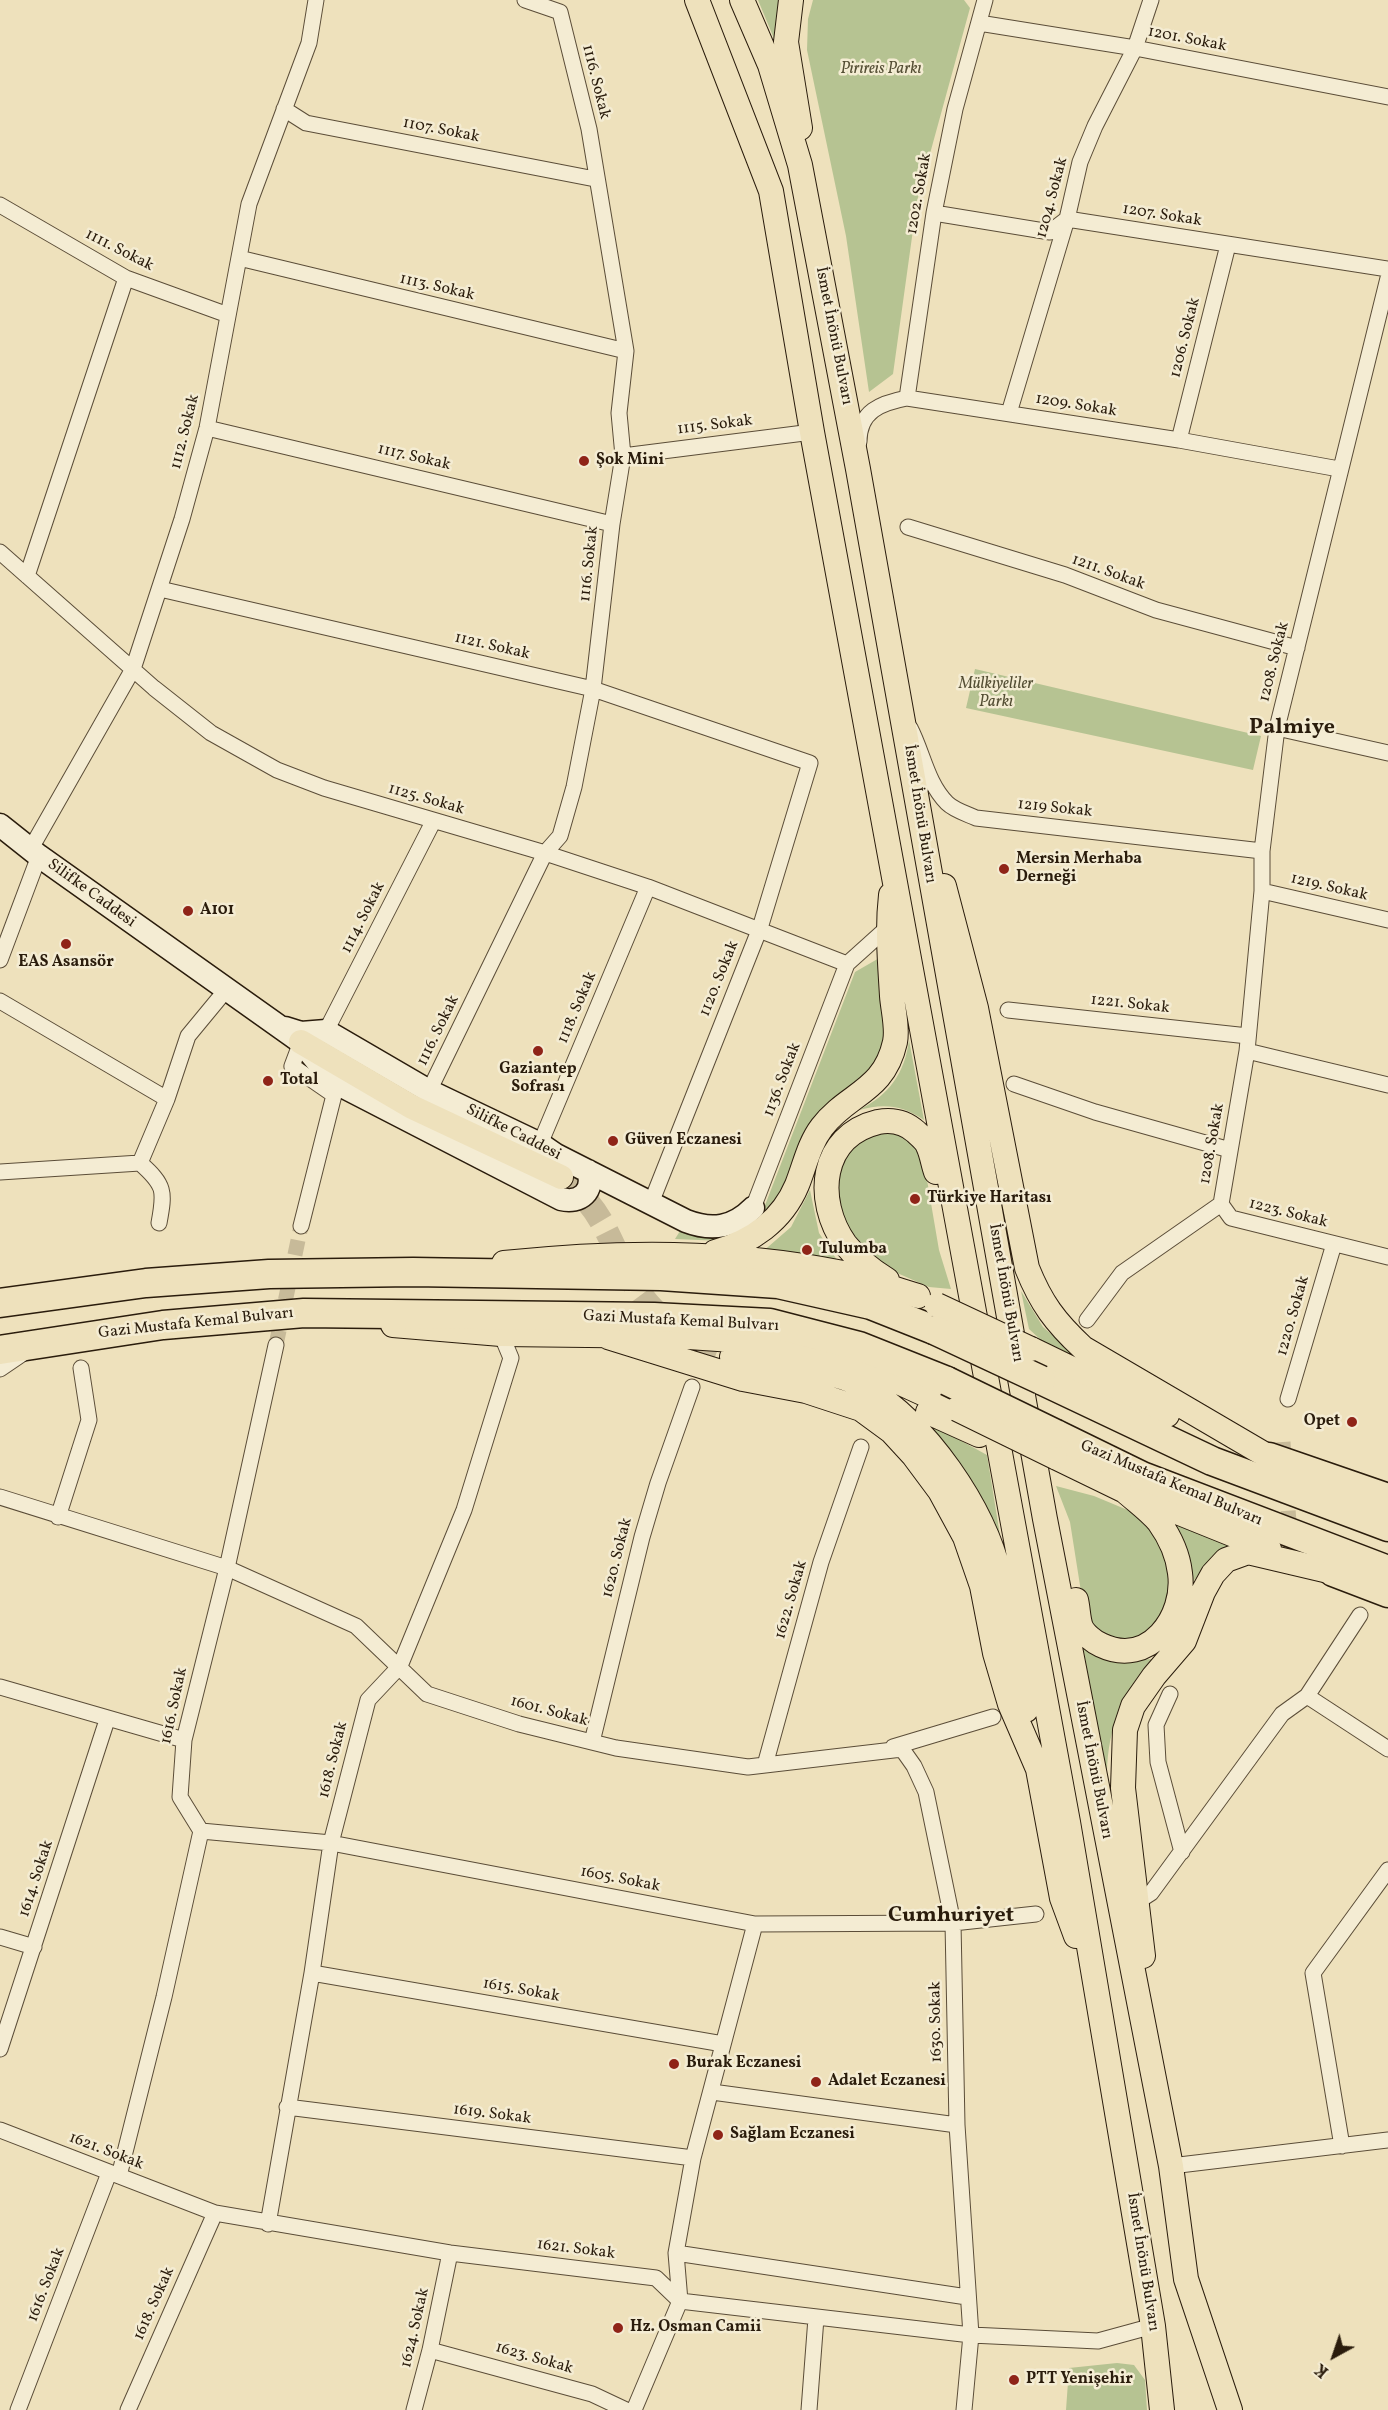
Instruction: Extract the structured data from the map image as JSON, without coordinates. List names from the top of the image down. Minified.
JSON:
{"streets":{"highway":["Gazi Mustafa Kemal Bulvarı"],"main road":["İsmet İnönü Bulvarı"],"street":["1201. Sokak","1116. Sokak","1107. Sokak","1202. Sokak","1204. Sokak","1207. Sokak","1111. Sokak","1113. Sokak","1206. Sokak","1209. Sokak","1115. Sokak","1112. Sokak","1117. Sokak","1211. Sokak","1121. Sokak","1208. Sokak","1125. Sokak","1219 Sokak","1219. Sokak","Silifke Caddesi","1114. Sokak","1120. Sokak","1221. Sokak","1118. Sokak","1136. Sokak","1223. Sokak","1220. Sokak","1620. Sokak","1622. Sokak","1616. Sokak","1601. Sokak","1618. Sokak","1614. Sokak","1605. Sokak","1615. Sokak","1630. Sokak","1619. Sokak","1621. Sokak","1624. Sokak","1623. Sokak"]},"crossings":[["1201. Sokak","1202. Sokak"],["1201. Sokak","1204. Sokak"],["1116. Sokak","1107. Sokak"],["1116. Sokak","1113. Sokak"],["1116. Sokak","1115. Sokak"],["1116. Sokak","1117. Sokak"],["1116. Sokak","1121. Sokak"],["1116. Sokak","1125. Sokak"],["1116. Sokak","Silifke Caddesi"],["1107. Sokak","1112. Sokak"],["1202. Sokak","1209. Sokak"],["1204. Sokak","1207. Sokak"],["1204. Sokak","1209. Sokak"],["1207. Sokak","1206. Sokak"],["1111. Sokak","1112. Sokak"],["1113. Sokak","1112. Sokak"],["İsmet İnönü Bulvarı","1209. Sokak"],["İsmet İnönü Bulvarı","1115. Sokak"],["İsmet İnönü Bulvarı","1219 Sokak"],["1206. Sokak","1209. Sokak"],["1209. Sokak","1208. Sokak"],["1112. Sokak","1117. Sokak"],["1112. Sokak","1121. Sokak"],["1112. Sokak","1125. Sokak"],["1112. Sokak","Silifke Caddesi"],["1211. Sokak","1208. Sokak"],["1121. Sokak","1120. Sokak"],["1208. Sokak","1219 Sokak"],["1208. Sokak","1219. Sokak"],["1208. Sokak","1221. Sokak"],["1208. Sokak","1223. Sokak"],["1125. Sokak","1114. Sokak"],["1125. Sokak","1120. Sokak"],["1125. Sokak","1118. Sokak"],["1125. Sokak","1136. Sokak"],["Silifke Caddesi","1114. Sokak"],["Silifke Caddesi","1120. Sokak"],["Silifke Caddesi","1118. Sokak"],["Silifke Caddesi","1136. Sokak"],["1223. Sokak","1220. Sokak"],["1620. Sokak","1601. Sokak"],["1622. Sokak","1601. Sokak"],["1616. Sokak","1601. Sokak"],["1616. Sokak","1605. Sokak"],["1616. Sokak","1621. Sokak"],["1601. Sokak","1618. Sokak"],["1601. Sokak","1630. Sokak"],["1618. Sokak","1605. Sokak"],["1618. Sokak","1615. Sokak"],["1618. Sokak","1619. Sokak"],["1618. Sokak","1621. Sokak"],["1605. Sokak","1630. Sokak"],["1621. Sokak","1624. Sokak"],["1624. Sokak","1623. Sokak"]],"districts":["Palmiye","Cumhuriyet"],"parks":["Pirireis Parkı","Mülkiyeliler Parkı"],"places":["Şok Mini","Mersin Merhaba Derneği","A101","EAS Asansör","Gaziantep Sofrası","Total","Güven Eczanesi","Türkiye Haritası","Tulumba","Opet","Burak Eczanesi","Adalet Eczanesi","Sağlam Eczanesi","Hz. Osman Camii","PTT Yenişehir"],"north":"bottom left"}
